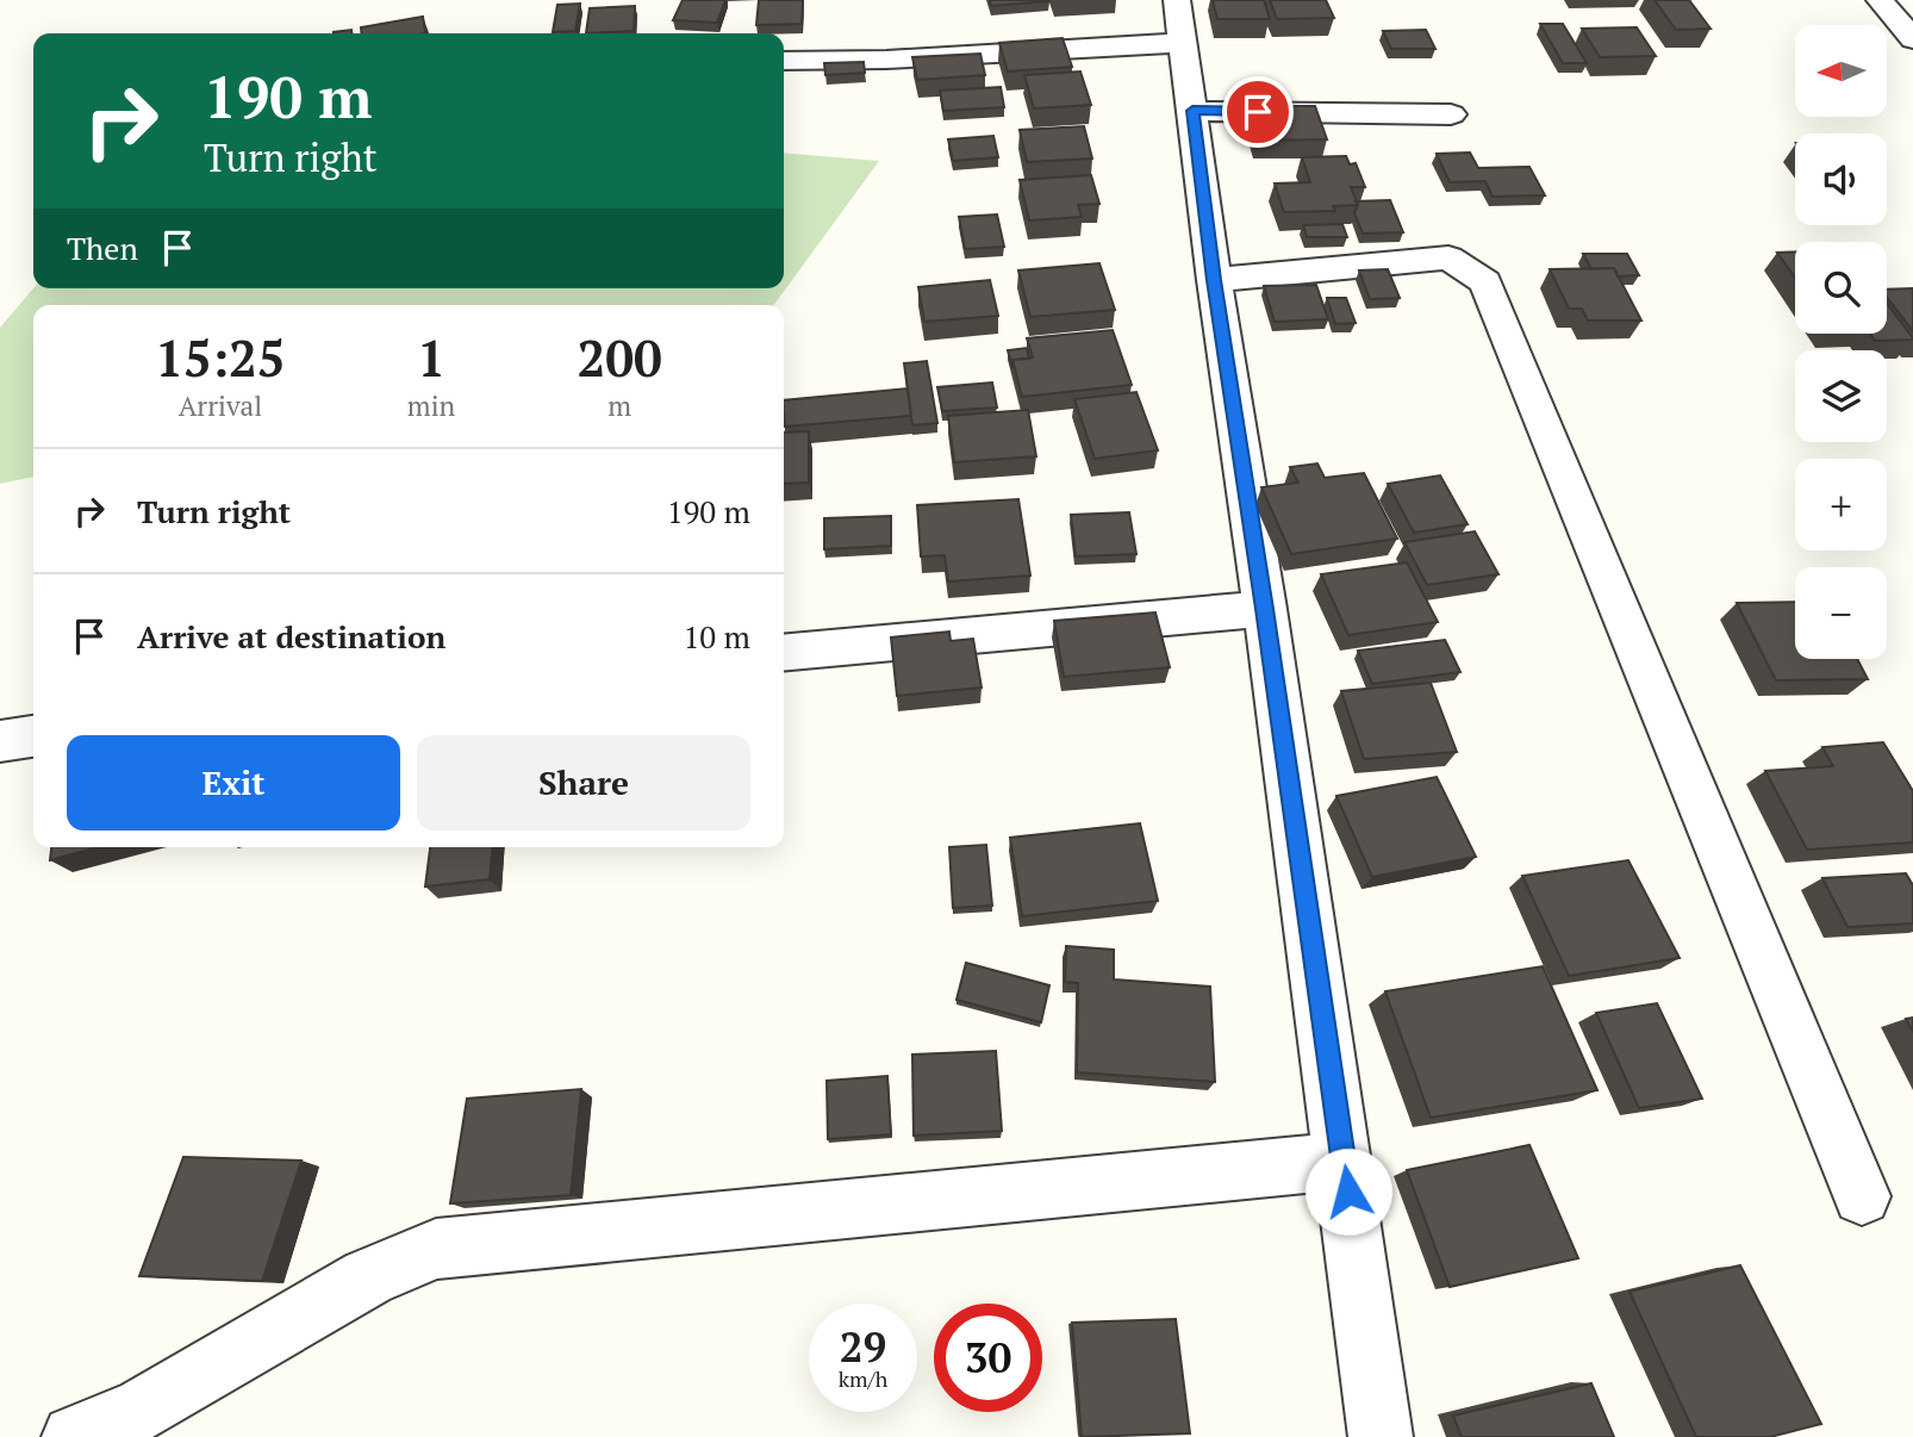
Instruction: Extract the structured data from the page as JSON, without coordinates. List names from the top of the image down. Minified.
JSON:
{"north":"left","page":{"map_buttons":["+","−"],"turn":["190 m","Turn right"],"then":"Then","eta":["15:25","Arrival","1","min","200","m"],"list":[{"name":"Turn right","value":"190 m"},{"name":"Arrive at destination","value":"10 m"}],"buttons":["Exit","Share"],"speed":"29 km/h","limit":"30"}}
